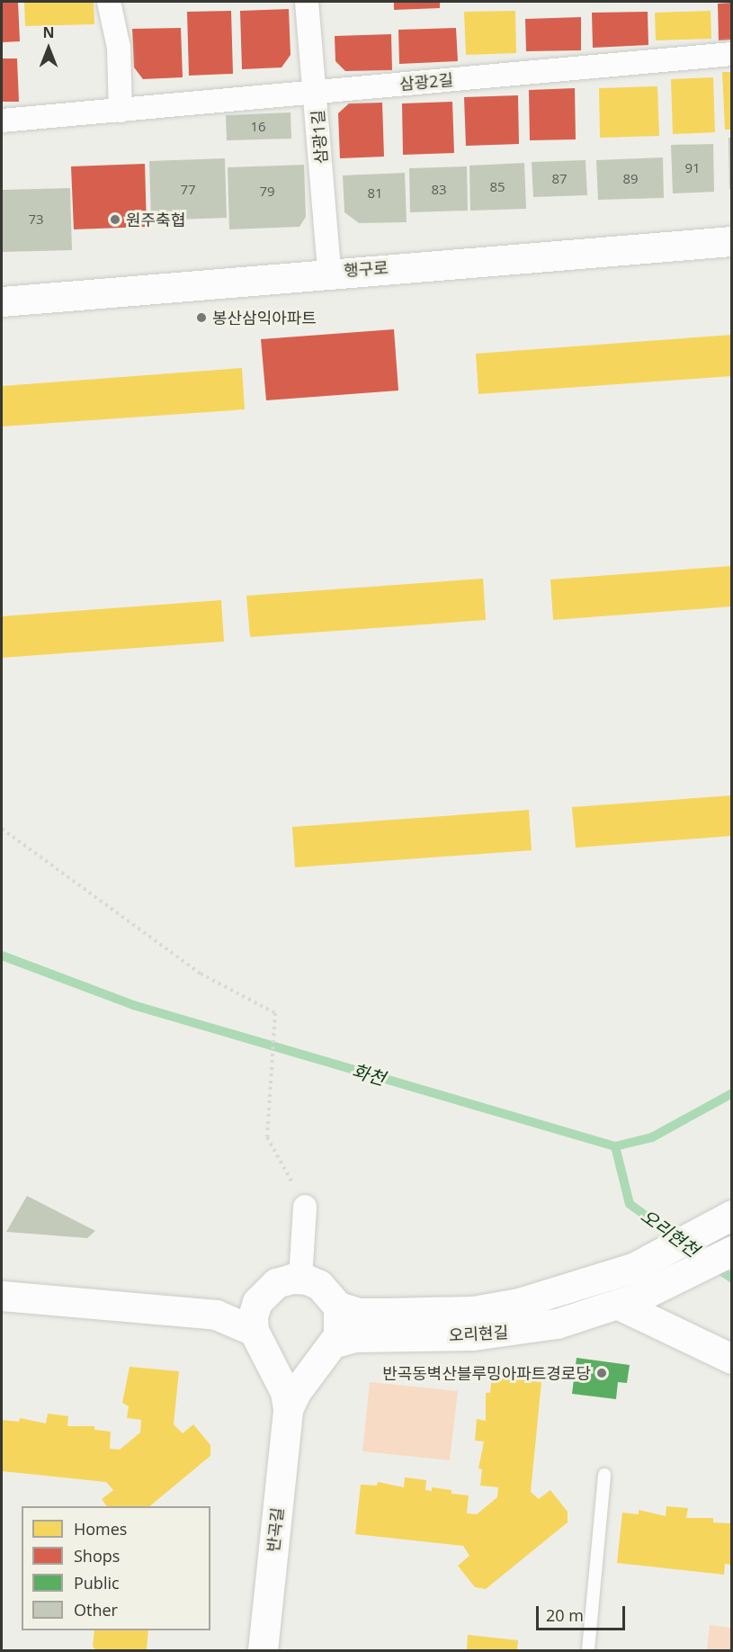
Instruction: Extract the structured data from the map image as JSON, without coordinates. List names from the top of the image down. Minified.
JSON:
{"streets":{"street":["삼광2길","삼광1길","행구로","오리현길","반곡길"]},"crossings":[["삼광2길","삼광1길"],["삼광1길","행구로"]],"water":["화천","오리현천"],"places":["원주축협","봉산삼익아파트","반곡동벽산블루밍아파트경로당"],"house_numbers":["16","91","87","89","85","77","83","79","81","73"],"legend":["Homes","Shops","Public","Other"],"scale_bar":"20 m","north":"top"}
